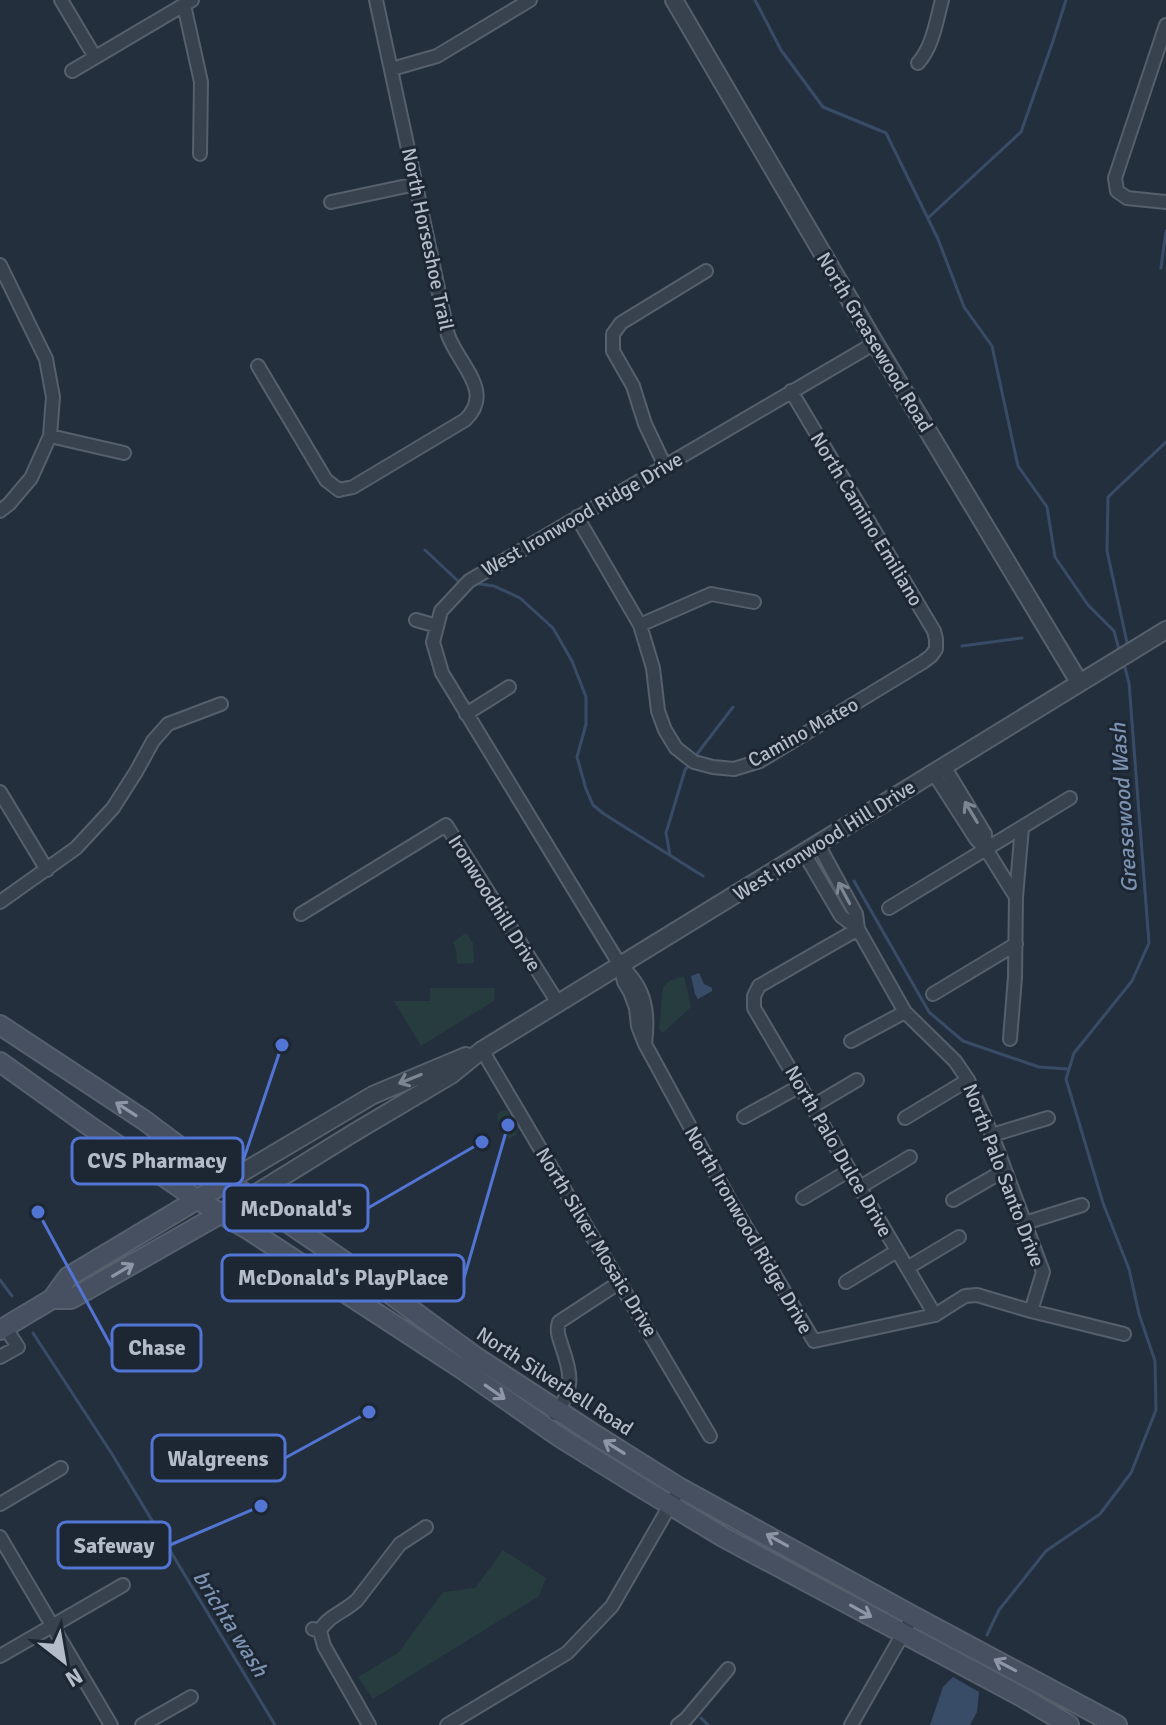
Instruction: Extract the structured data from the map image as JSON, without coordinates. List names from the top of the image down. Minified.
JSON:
{"streets":{"main road":["North Silverbell Road"],"street":["North Horseshoe Trail","North Greasewood Road","West Ironwood Ridge Drive","North Camino Emiliano","Camino Mateo","West Ironwood Hill Drive","Ironwoodhill Drive","North Palo Dulce Drive","North Palo Santo Drive","North Ironwood Ridge Drive","North Silver Mosaic Drive"]},"crossings":[["North Greasewood Road","West Ironwood Ridge Drive"],["North Greasewood Road","West Ironwood Hill Drive"],["West Ironwood Ridge Drive","North Camino Emiliano"],["West Ironwood Ridge Drive","Camino Mateo"],["North Camino Emiliano","Camino Mateo"],["West Ironwood Hill Drive","Ironwoodhill Drive"],["West Ironwood Hill Drive","North Palo Santo Drive"],["West Ironwood Hill Drive","North Ironwood Ridge Drive"],["West Ironwood Hill Drive","North Silver Mosaic Drive"],["West Ironwood Hill Drive","North Silverbell Road"],["North Palo Dulce Drive","North Palo Santo Drive"],["North Palo Dulce Drive","North Ironwood Ridge Drive"],["North Palo Santo Drive","North Ironwood Ridge Drive"]],"water":["Greasewood Wash","brichta wash"],"places":["CVS Pharmacy","McDonald's PlayPlace","McDonald's","Chase","Walgreens","Safeway"],"north":"bottom right"}
